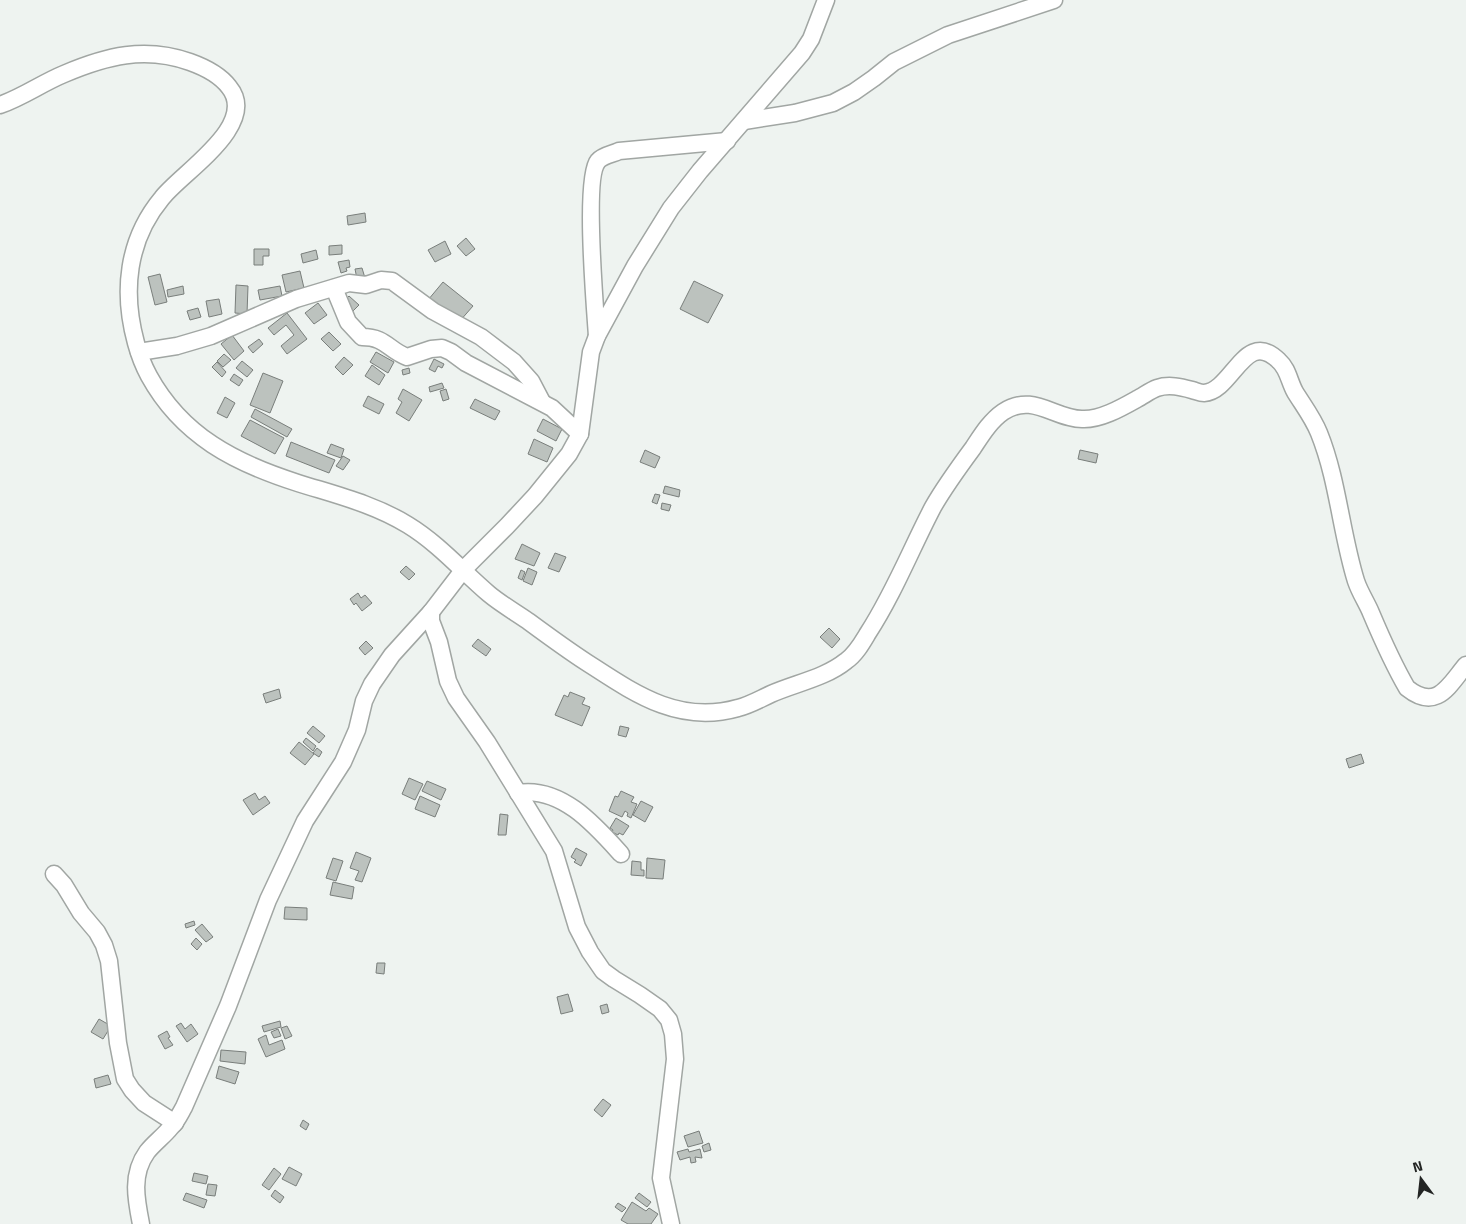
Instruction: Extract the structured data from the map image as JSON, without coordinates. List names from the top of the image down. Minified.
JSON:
{"north":"top"}
